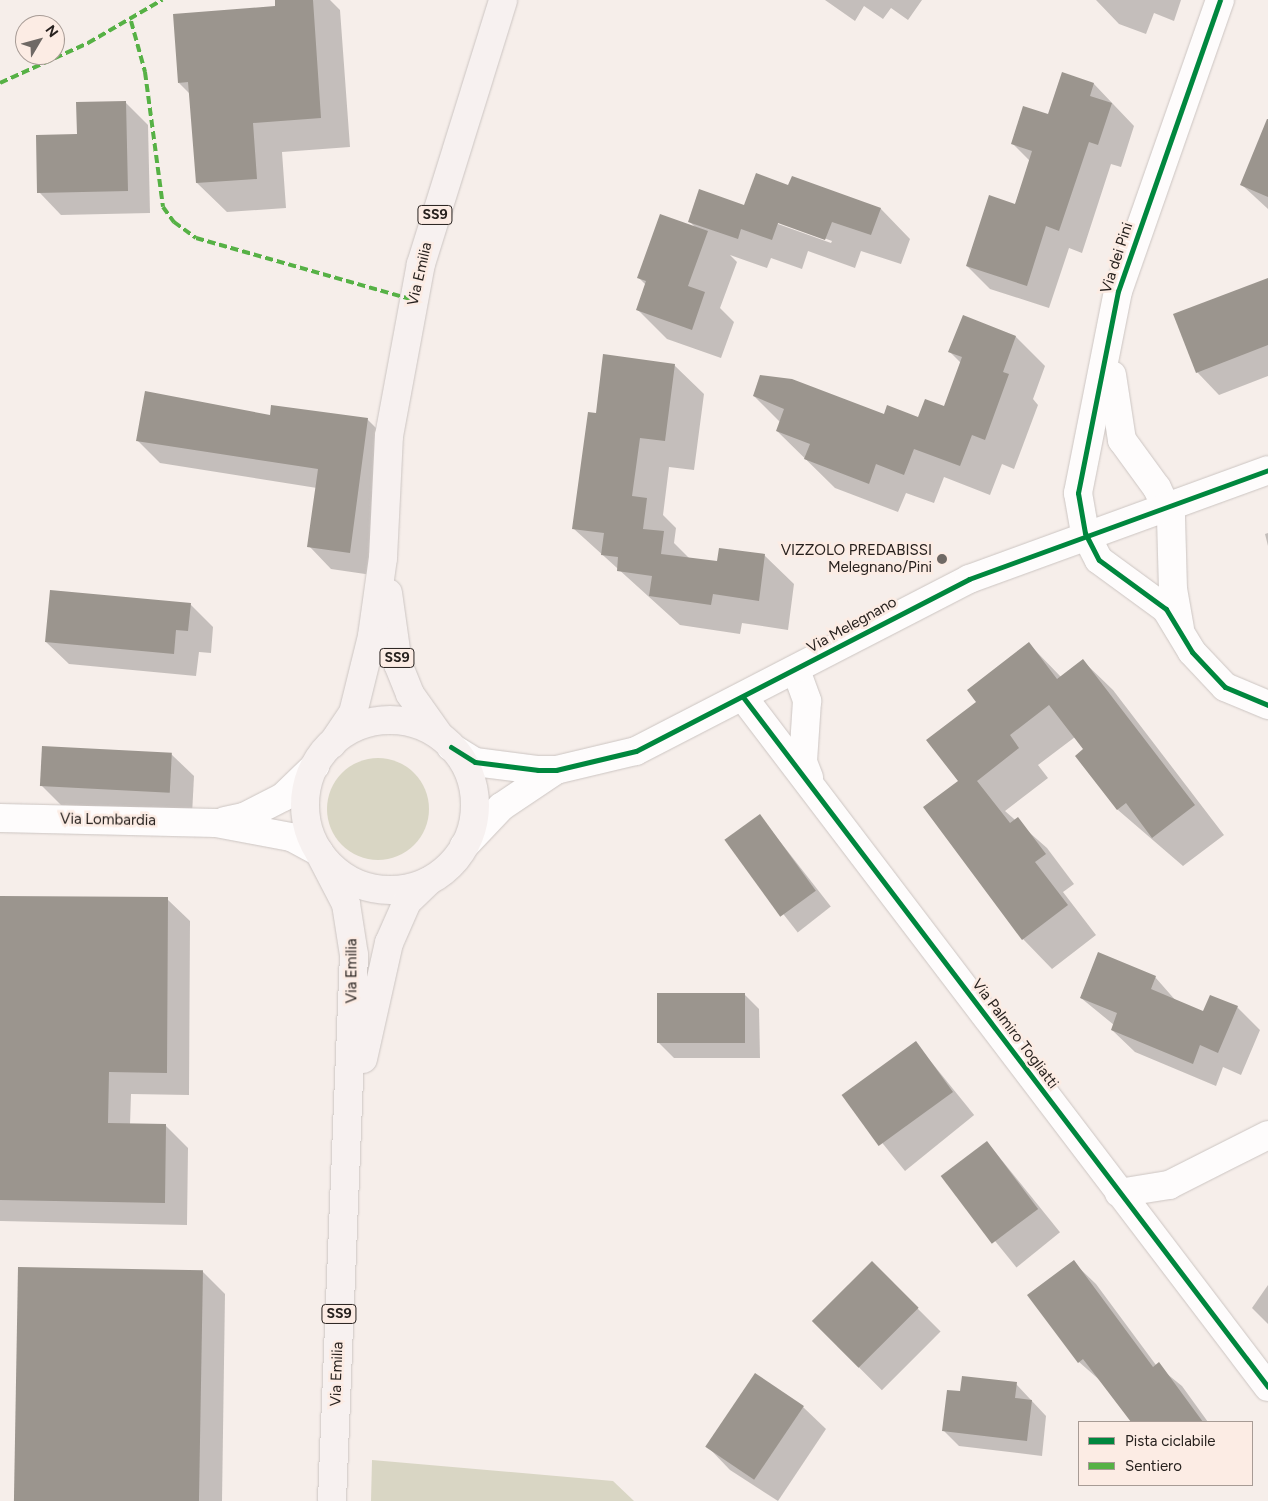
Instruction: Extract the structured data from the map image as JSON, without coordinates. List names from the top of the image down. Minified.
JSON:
{"streets":{"main road":["SS9","Via Emilia"],"street":["Via dei Pini","Via Melegnano","Via Lombardia","Via Palmiro Togliatti"]},"crossings":[["Via dei Pini","Via Melegnano"],["Via Emilia","Via Melegnano"],["Via Emilia","Via Lombardia"],["Via Melegnano","Via Lombardia"],["Via Melegnano","Via Palmiro Togliatti"]],"places":["VIZZOLO PREDABISSI Melegnano/Pini"],"legend":["Pista ciclabile","Sentiero"],"north":"top right"}
